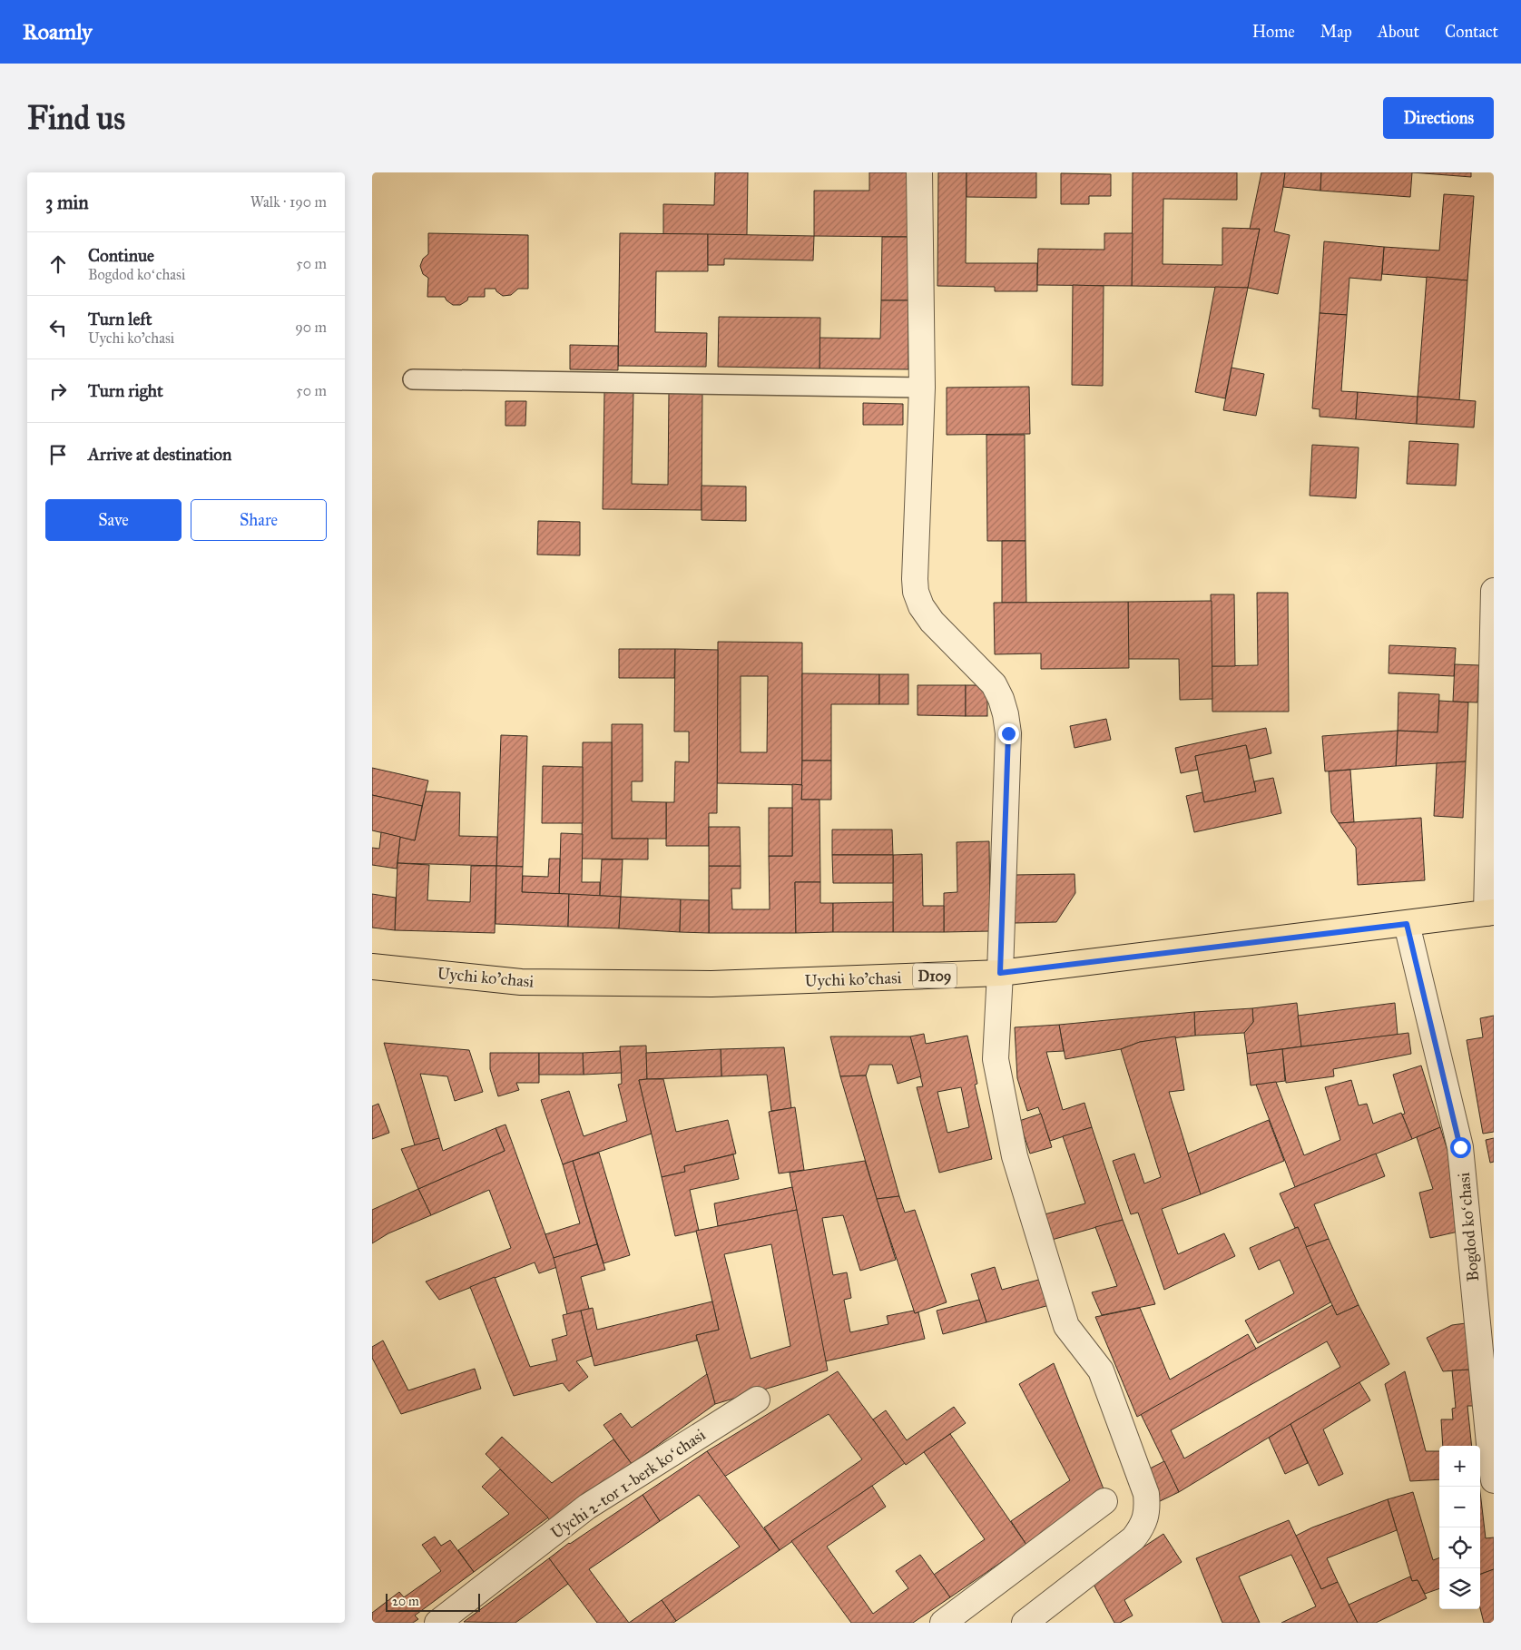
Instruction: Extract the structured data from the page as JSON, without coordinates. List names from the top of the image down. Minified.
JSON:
{"streets":{"main road":["D109","Uychi ko'chasi"],"street":["Bogdod koʻchasi","Uychi 2-tor 1-berk koʻchasi"]},"crossings":[["Uychi ko'chasi","Bogdod koʻchasi"]],"scale_bar":"20 m","page":{"header":"Roamly","nav":["Home","Map","About","Contact"],"buttons":["Directions",["Save","Share"]],"title":"Find us","heading":["3 min","Walk · 190 m"],"list":[["Continue","Bogdod koʻchasi","50 m"],["Turn left","Uychi ko'chasi","90 m"],["Turn right","50 m"],"Arrive at destination"],"map_buttons":["+","−"],"scale":"20 m"}}
